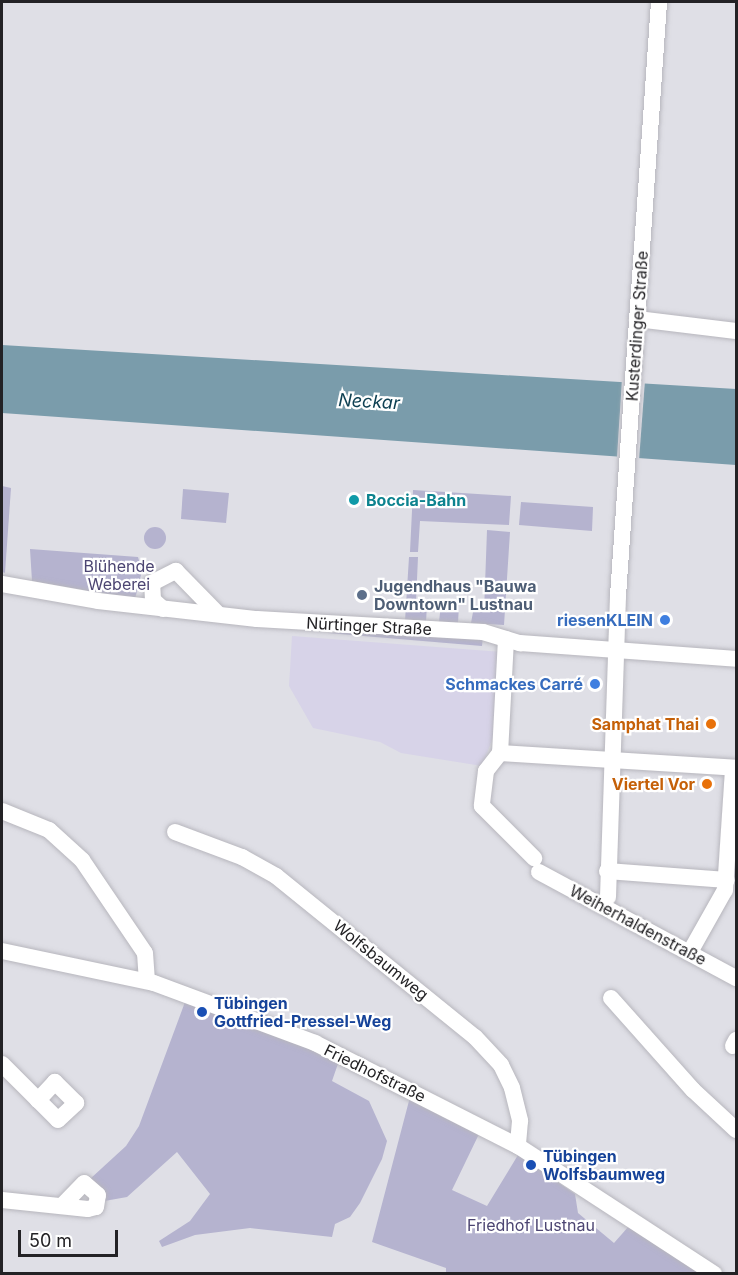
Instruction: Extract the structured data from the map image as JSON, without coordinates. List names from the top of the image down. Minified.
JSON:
{"streets":{"street":["Kusterdinger Straße","Nürtinger Straße","Weiherhaldenstraße","Wolfsbaumweg","Friedhofstraße"]},"crossings":[["Kusterdinger Straße","Nürtinger Straße"],["Wolfsbaumweg","Friedhofstraße"]],"water":["Neckar"],"parks":["Blühende Weberei","Friedhof Lustnau"],"places":["Boccia-Bahn","Jugendhaus \"Bauwa Downtown\" Lustnau","riesenKLEIN","Schmackes Carré","Samphat Thai","Viertel Vor","Tübingen Gottfried-Pressel-Weg","Tübingen Wolfsbaumweg"],"scale_bar":"50 m"}
